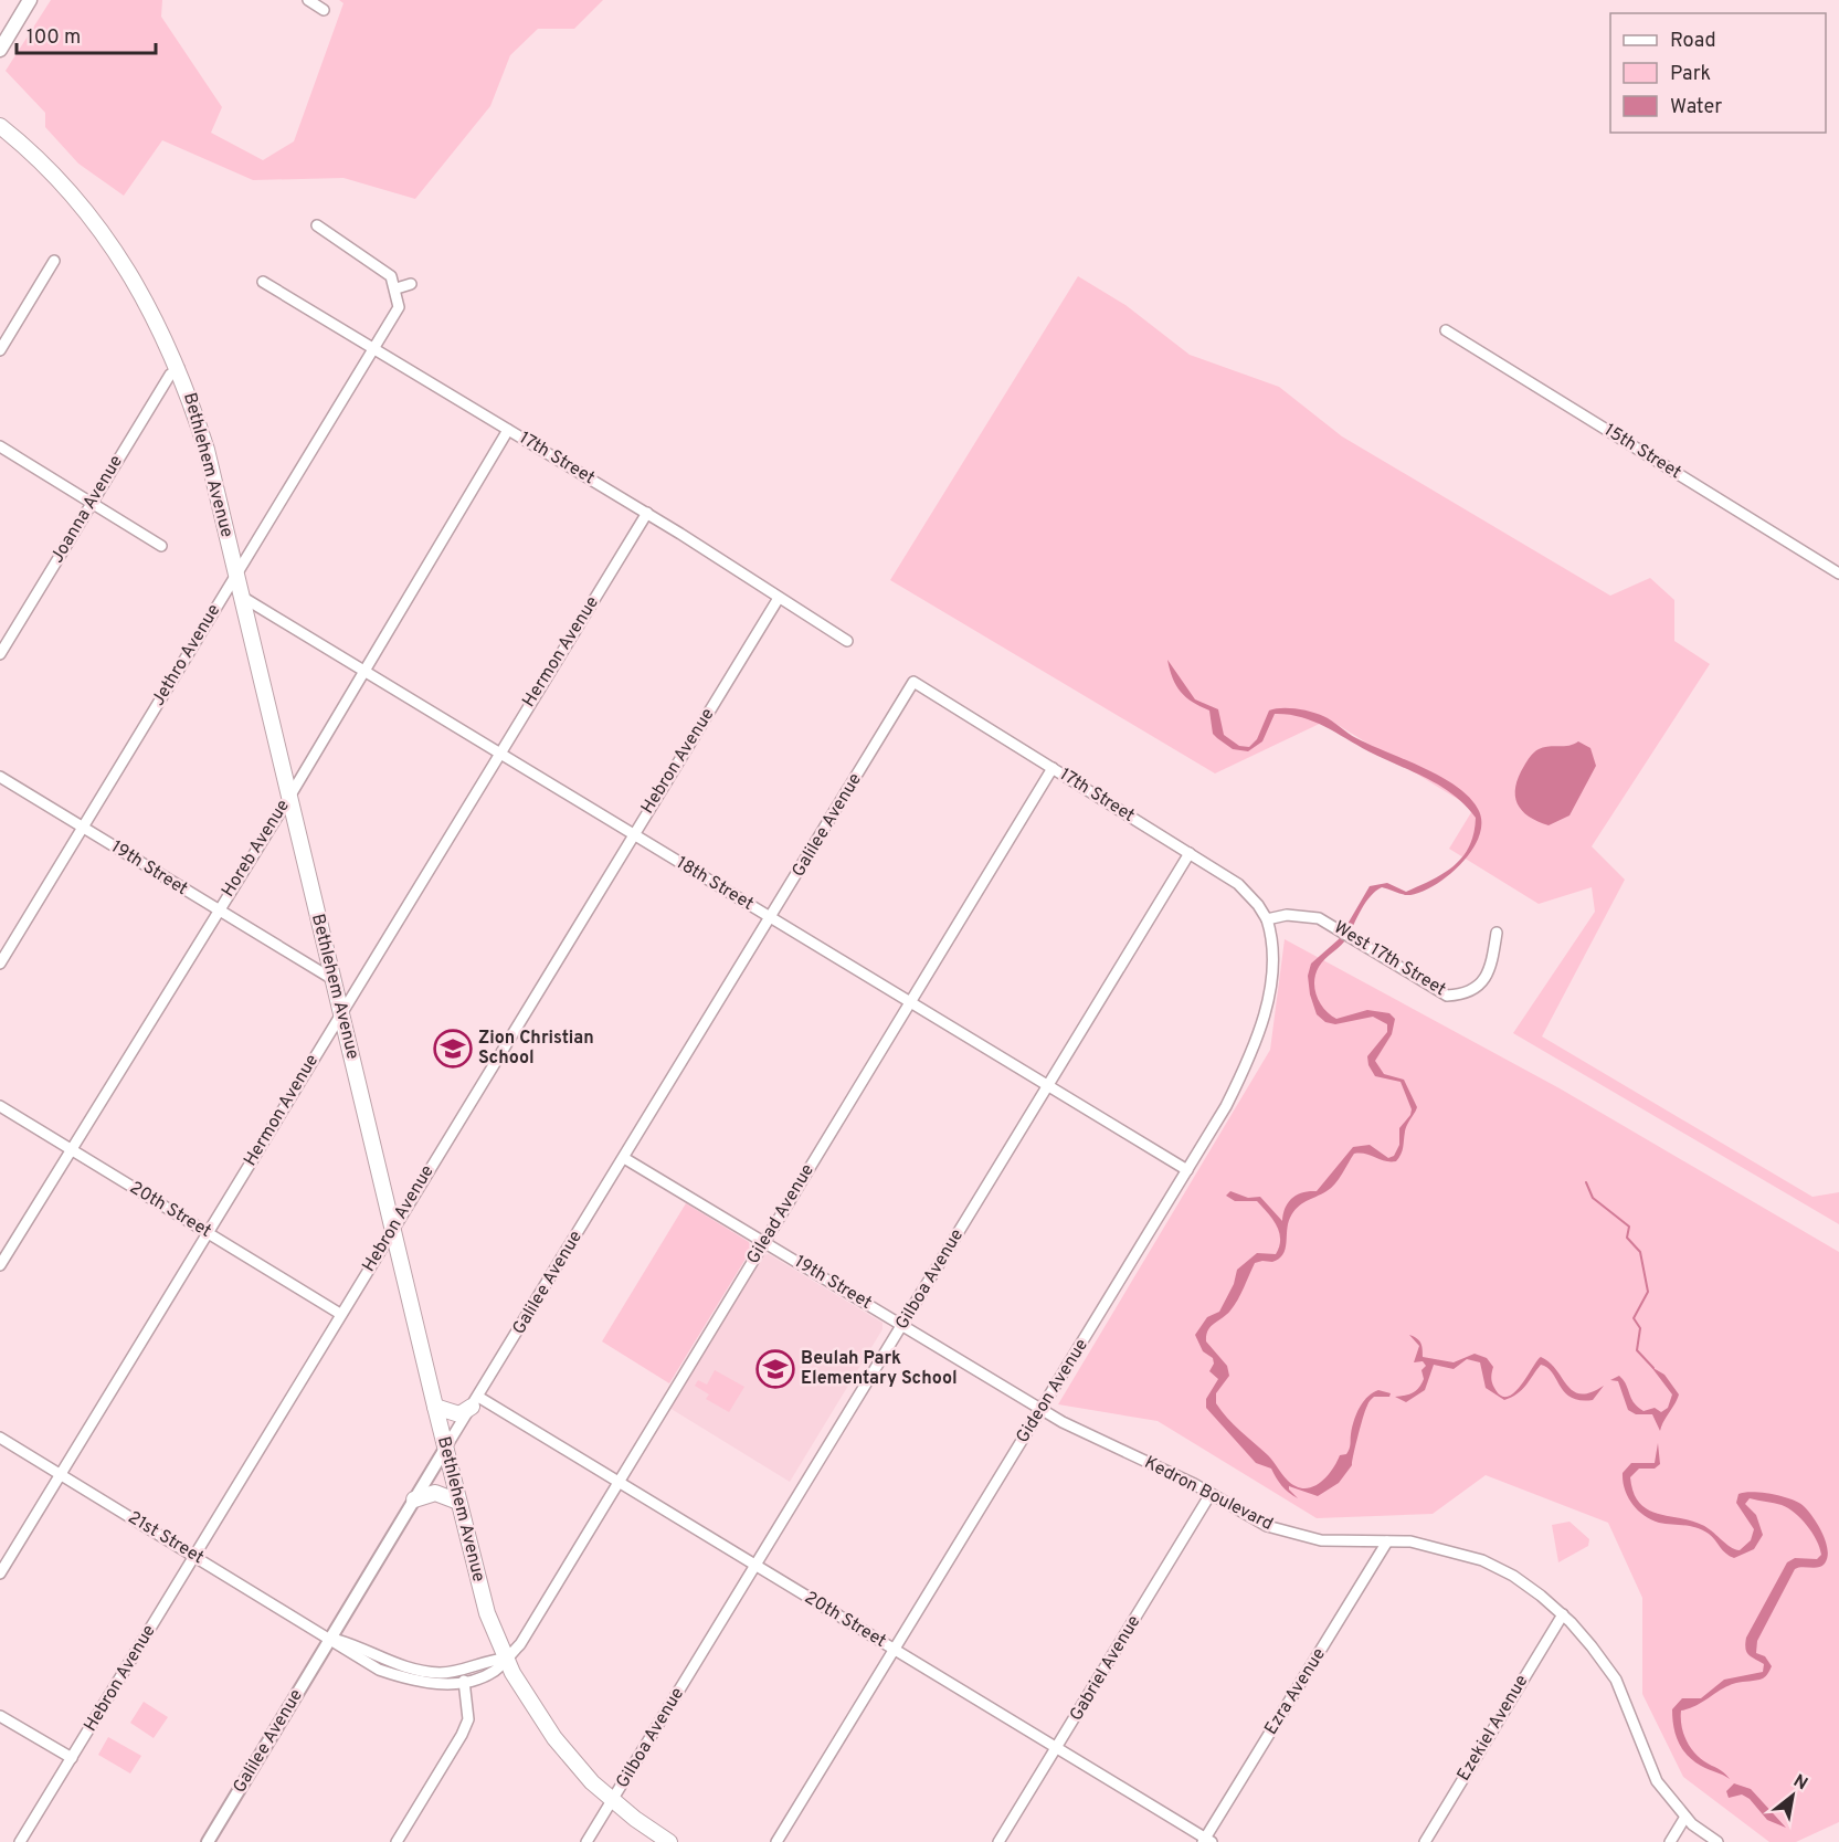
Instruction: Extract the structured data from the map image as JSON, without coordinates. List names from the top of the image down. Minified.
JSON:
{"streets":{"main road":["Bethlehem Avenue"],"street":["15th Street","17th Street","Joanna Avenue","Hermon Avenue","Jethro Avenue","Hebron Avenue","Galilee Avenue","Horeb Avenue","19th Street","18th Street","West 17th Street","20th Street","Gilead Avenue","Gilboa Avenue","Gideon Avenue","Kedron Boulevard","21st Street","Gabriel Avenue","Ezra Avenue","Ezekiel Avenue"]},"crossings":[["17th Street","Hermon Avenue"],["17th Street","Jethro Avenue"],["17th Street","Hebron Avenue"],["17th Street","Galilee Avenue"],["17th Street","Horeb Avenue"],["17th Street","West 17th Street"],["17th Street","Gilead Avenue"],["17th Street","Gilboa Avenue"],["17th Street","Gideon Avenue"],["Bethlehem Avenue","Joanna Avenue"],["Bethlehem Avenue","Hermon Avenue"],["Bethlehem Avenue","Jethro Avenue"],["Bethlehem Avenue","Hebron Avenue"],["Bethlehem Avenue","Galilee Avenue"],["Bethlehem Avenue","Horeb Avenue"],["Bethlehem Avenue","19th Street"],["Bethlehem Avenue","18th Street"],["Bethlehem Avenue","Gilead Avenue"],["Bethlehem Avenue","Gilboa Avenue"],["Bethlehem Avenue","21st Street"],["Hermon Avenue","18th Street"],["Hermon Avenue","20th Street"],["Hermon Avenue","21st Street"],["Jethro Avenue","19th Street"],["Hebron Avenue","18th Street"],["Hebron Avenue","20th Street"],["Hebron Avenue","21st Street"],["Galilee Avenue","19th Street"],["Galilee Avenue","18th Street"],["Galilee Avenue","20th Street"],["Galilee Avenue","21st Street"],["Horeb Avenue","19th Street"],["Horeb Avenue","18th Street"],["Horeb Avenue","20th Street"],["19th Street","Gilead Avenue"],["19th Street","Gilboa Avenue"],["19th Street","Gideon Avenue"],["19th Street","Kedron Boulevard"],["18th Street","Gilead Avenue"],["18th Street","Gilboa Avenue"],["18th Street","Gideon Avenue"],["West 17th Street","Gideon Avenue"],["20th Street","Gilead Avenue"],["20th Street","Gilboa Avenue"],["20th Street","Gideon Avenue"],["20th Street","Gabriel Avenue"],["20th Street","Ezra Avenue"],["Gilead Avenue","21st Street"],["Gideon Avenue","Kedron Boulevard"],["Kedron Boulevard","Gabriel Avenue"],["Kedron Boulevard","Ezra Avenue"],["Kedron Boulevard","Ezekiel Avenue"]],"places":{"school or university":["Zion Christian School","Beulah Park Elementary School"]},"legend":["Road","Park","Water"],"scale_bar":"100 m","north":"top right"}
